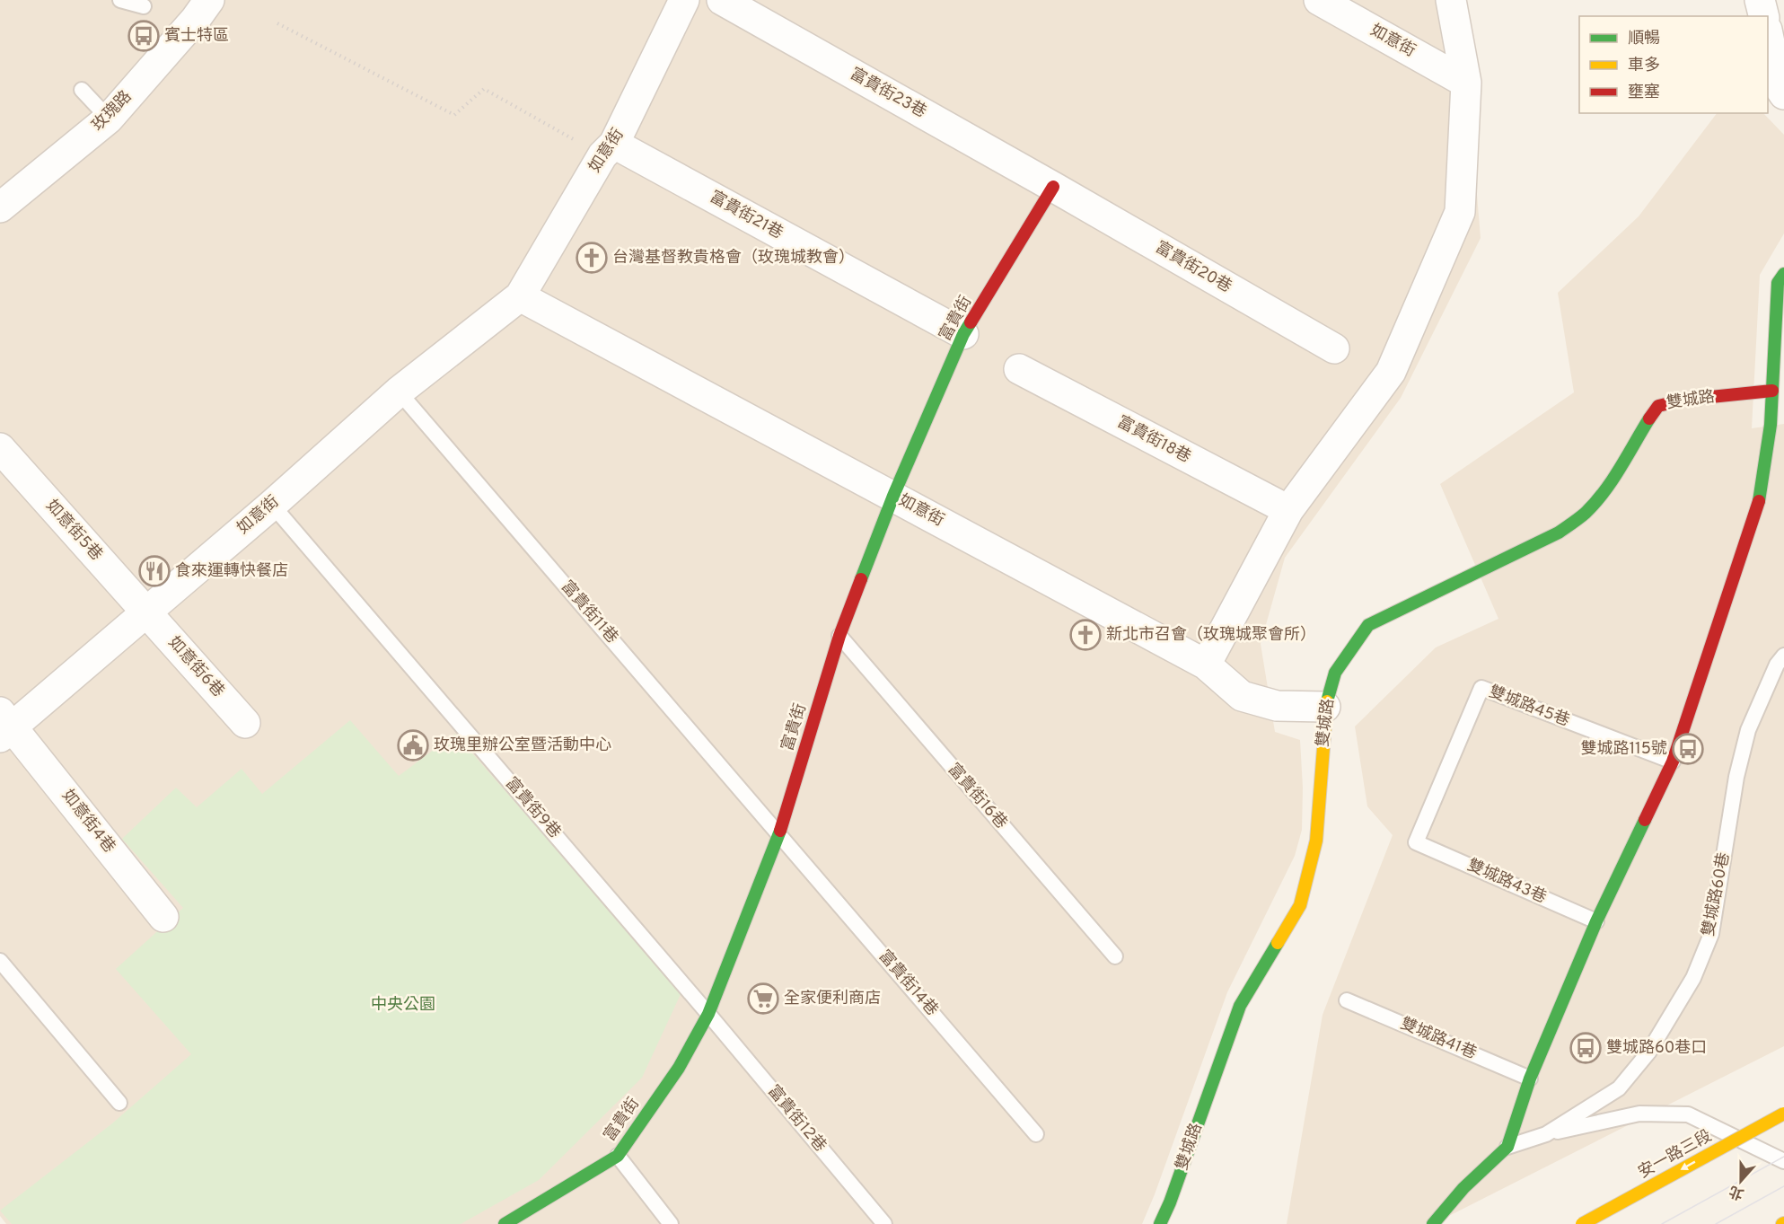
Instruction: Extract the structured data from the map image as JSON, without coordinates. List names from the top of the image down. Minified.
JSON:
{"streets":{"street":["如意街","富貴街23巷","玫瑰路","富貴街21巷","富貴街20巷","富貴街","雙城路","富貴街18巷","如意街5巷","如意街6巷","如意街4巷","安一路三段"],"lane":["富貴街11巷","雙城路45巷","富貴街16巷","富貴街9巷","雙城路43巷","雙城路60巷","富貴街14巷","雙城路41巷","富貴街12巷"]},"crossings":[["如意街","富貴街21巷"],["如意街","富貴街"],["如意街","雙城路"],["如意街","如意街5巷"],["如意街","富貴街11巷"],["如意街","如意街6巷"],["如意街","富貴街9巷"],["如意街","如意街4巷"],["富貴街23巷","富貴街20巷"],["富貴街23巷","富貴街"],["富貴街21巷","富貴街"],["富貴街20巷","富貴街"],["富貴街","富貴街11巷"],["富貴街","富貴街16巷"],["富貴街","富貴街9巷"],["富貴街","富貴街14巷"],["富貴街","富貴街12巷"],["如意街5巷","如意街6巷"],["富貴街11巷","富貴街14巷"],["雙城路45巷","雙城路43巷"],["富貴街9巷","富貴街12巷"]],"one_way":["安一路三段"],"parks":["中央公園"],"places":{"bus stop":["賓士特區","雙城路115號","雙城路60巷口"],"church":["台灣基督教貴格會（玫瑰城教會）","新北市召會（玫瑰城聚會所）"],"restaurant":["食來運轉快餐店"],"public building":["玫瑰里辦公室暨活動中心"],"supermarket":["全家便利商店"]},"legend":["順暢","車多","壅塞"],"north":"bottom"}
